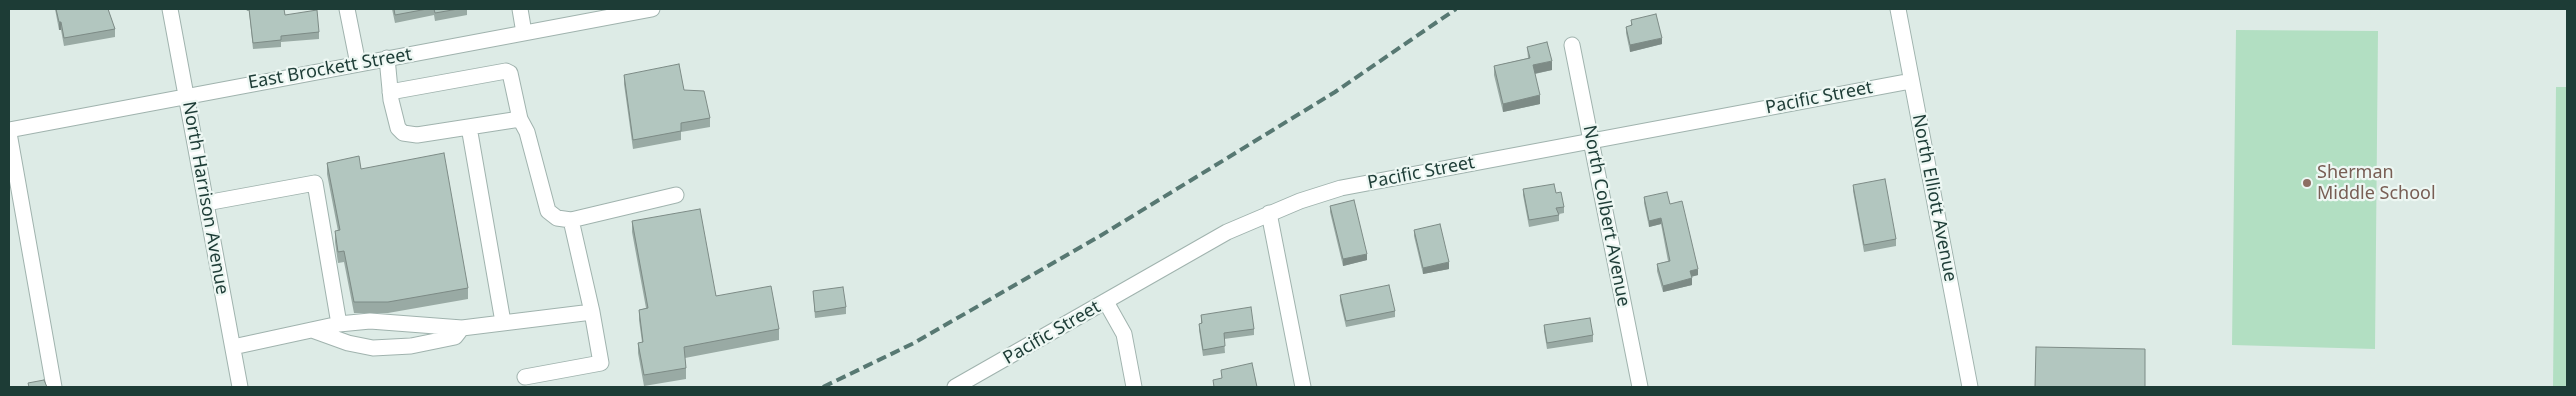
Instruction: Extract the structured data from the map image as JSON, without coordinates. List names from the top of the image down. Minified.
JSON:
{"streets":{"street":["East Brockett Street","Pacific Street","North Harrison Avenue","North Elliott Avenue","North Colbert Avenue"]},"crossings":[["East Brockett Street","North Harrison Avenue"],["Pacific Street","North Elliott Avenue"],["Pacific Street","North Colbert Avenue"]],"places":["Sherman Middle School"]}
